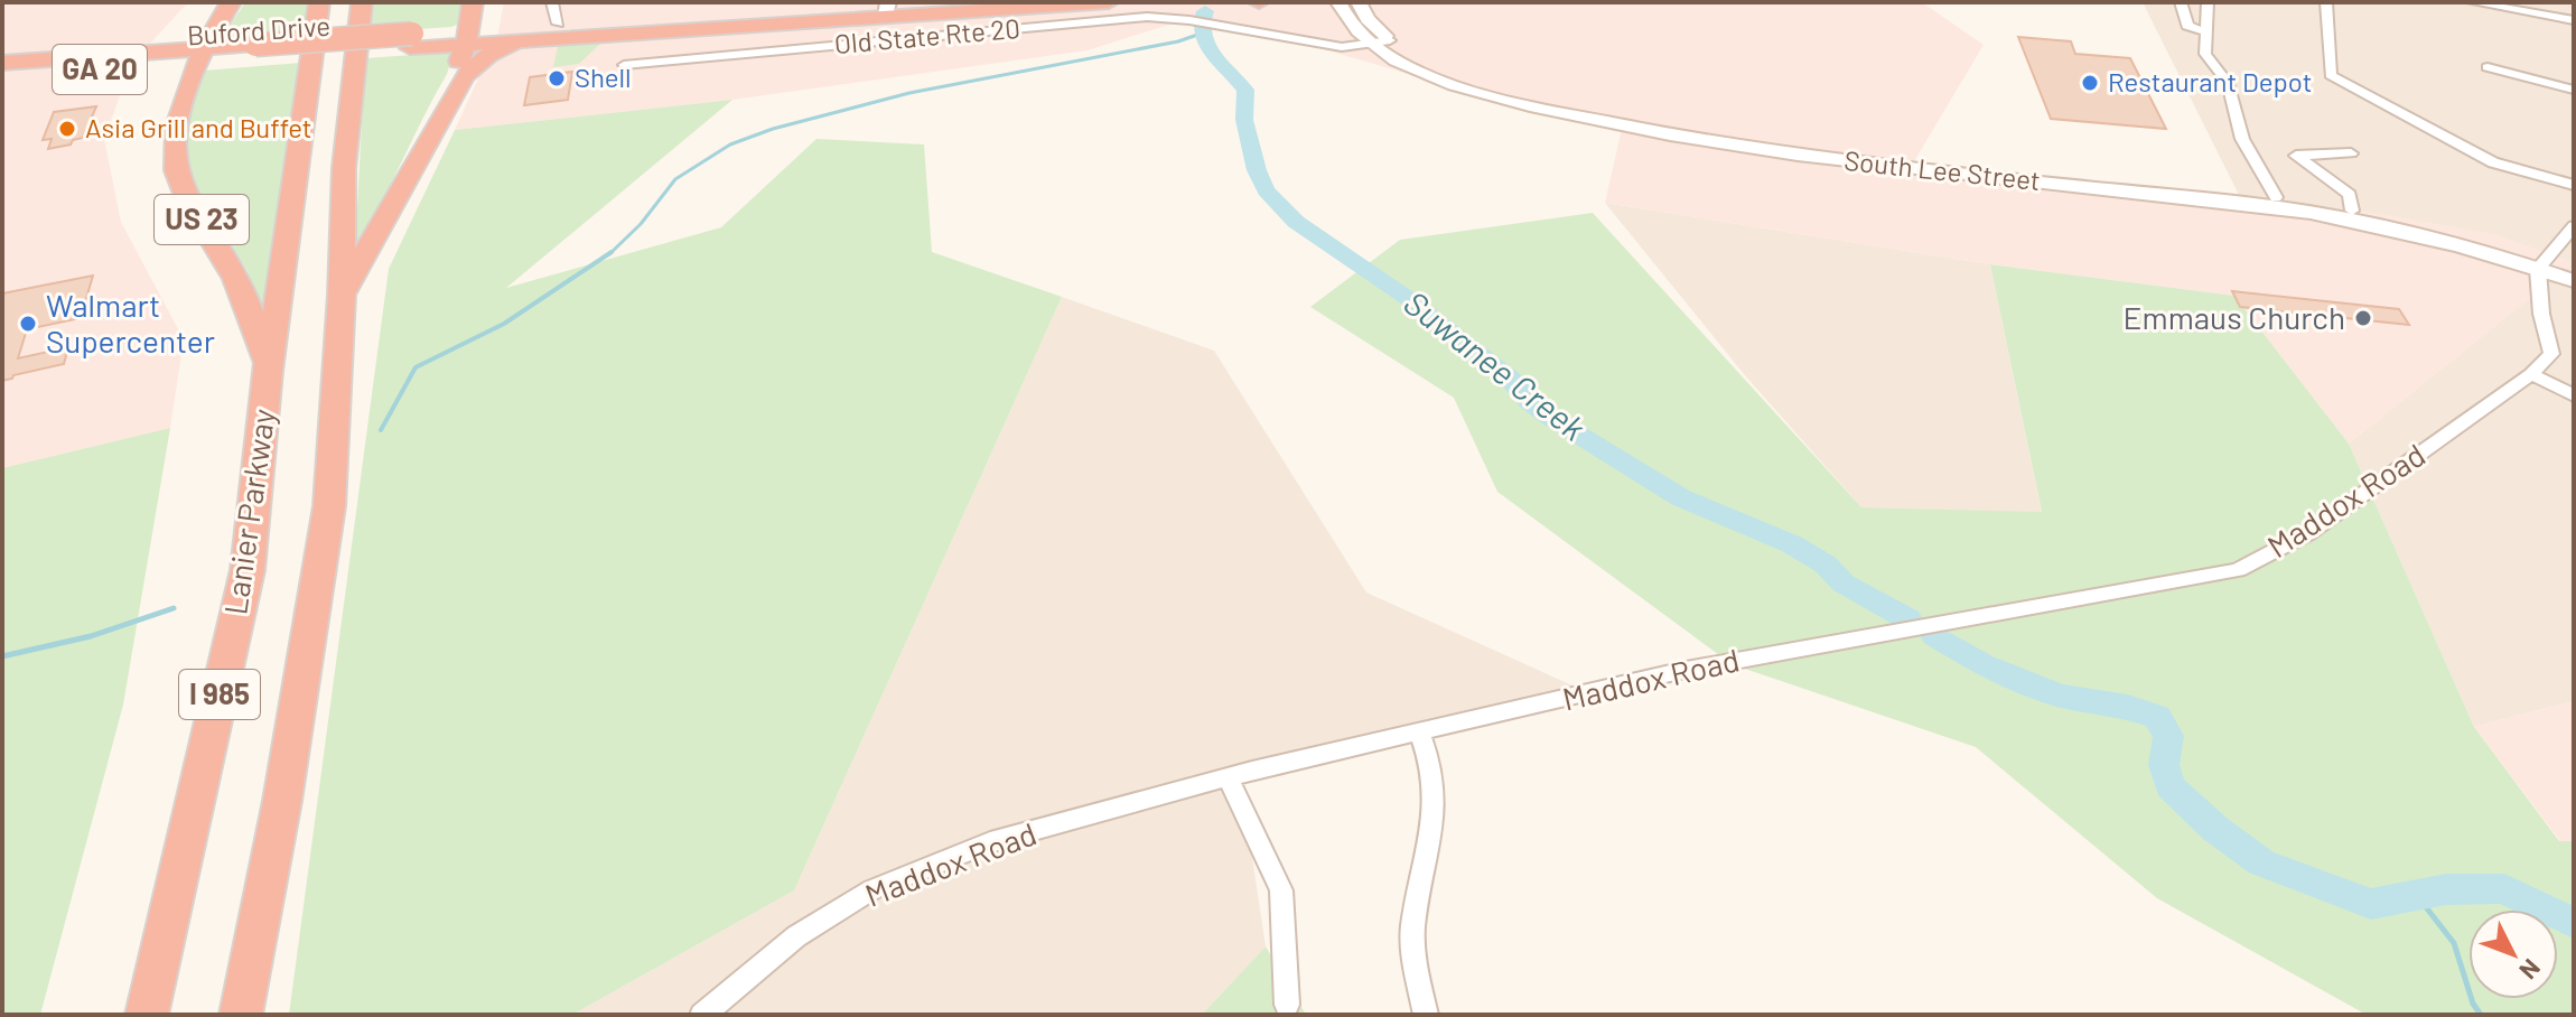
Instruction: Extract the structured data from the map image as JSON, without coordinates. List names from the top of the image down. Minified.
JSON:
{"streets":{"highway":["Buford Drive","GA 20","US 23","Lanier Parkway","I 985"],"main road":["South Lee Street"],"street":["Old State Rte 20","Maddox Road"]},"crossings":[["Buford Drive","US 23"],["Old State Rte 20","South Lee Street"],["US 23","Lanier Parkway"]],"water":["Suwanee Creek"],"places":["Shell","Restaurant Depot","Asia Grill and Buffet","Emmaus Church","Walmart Supercenter"],"north":"bottom right"}
